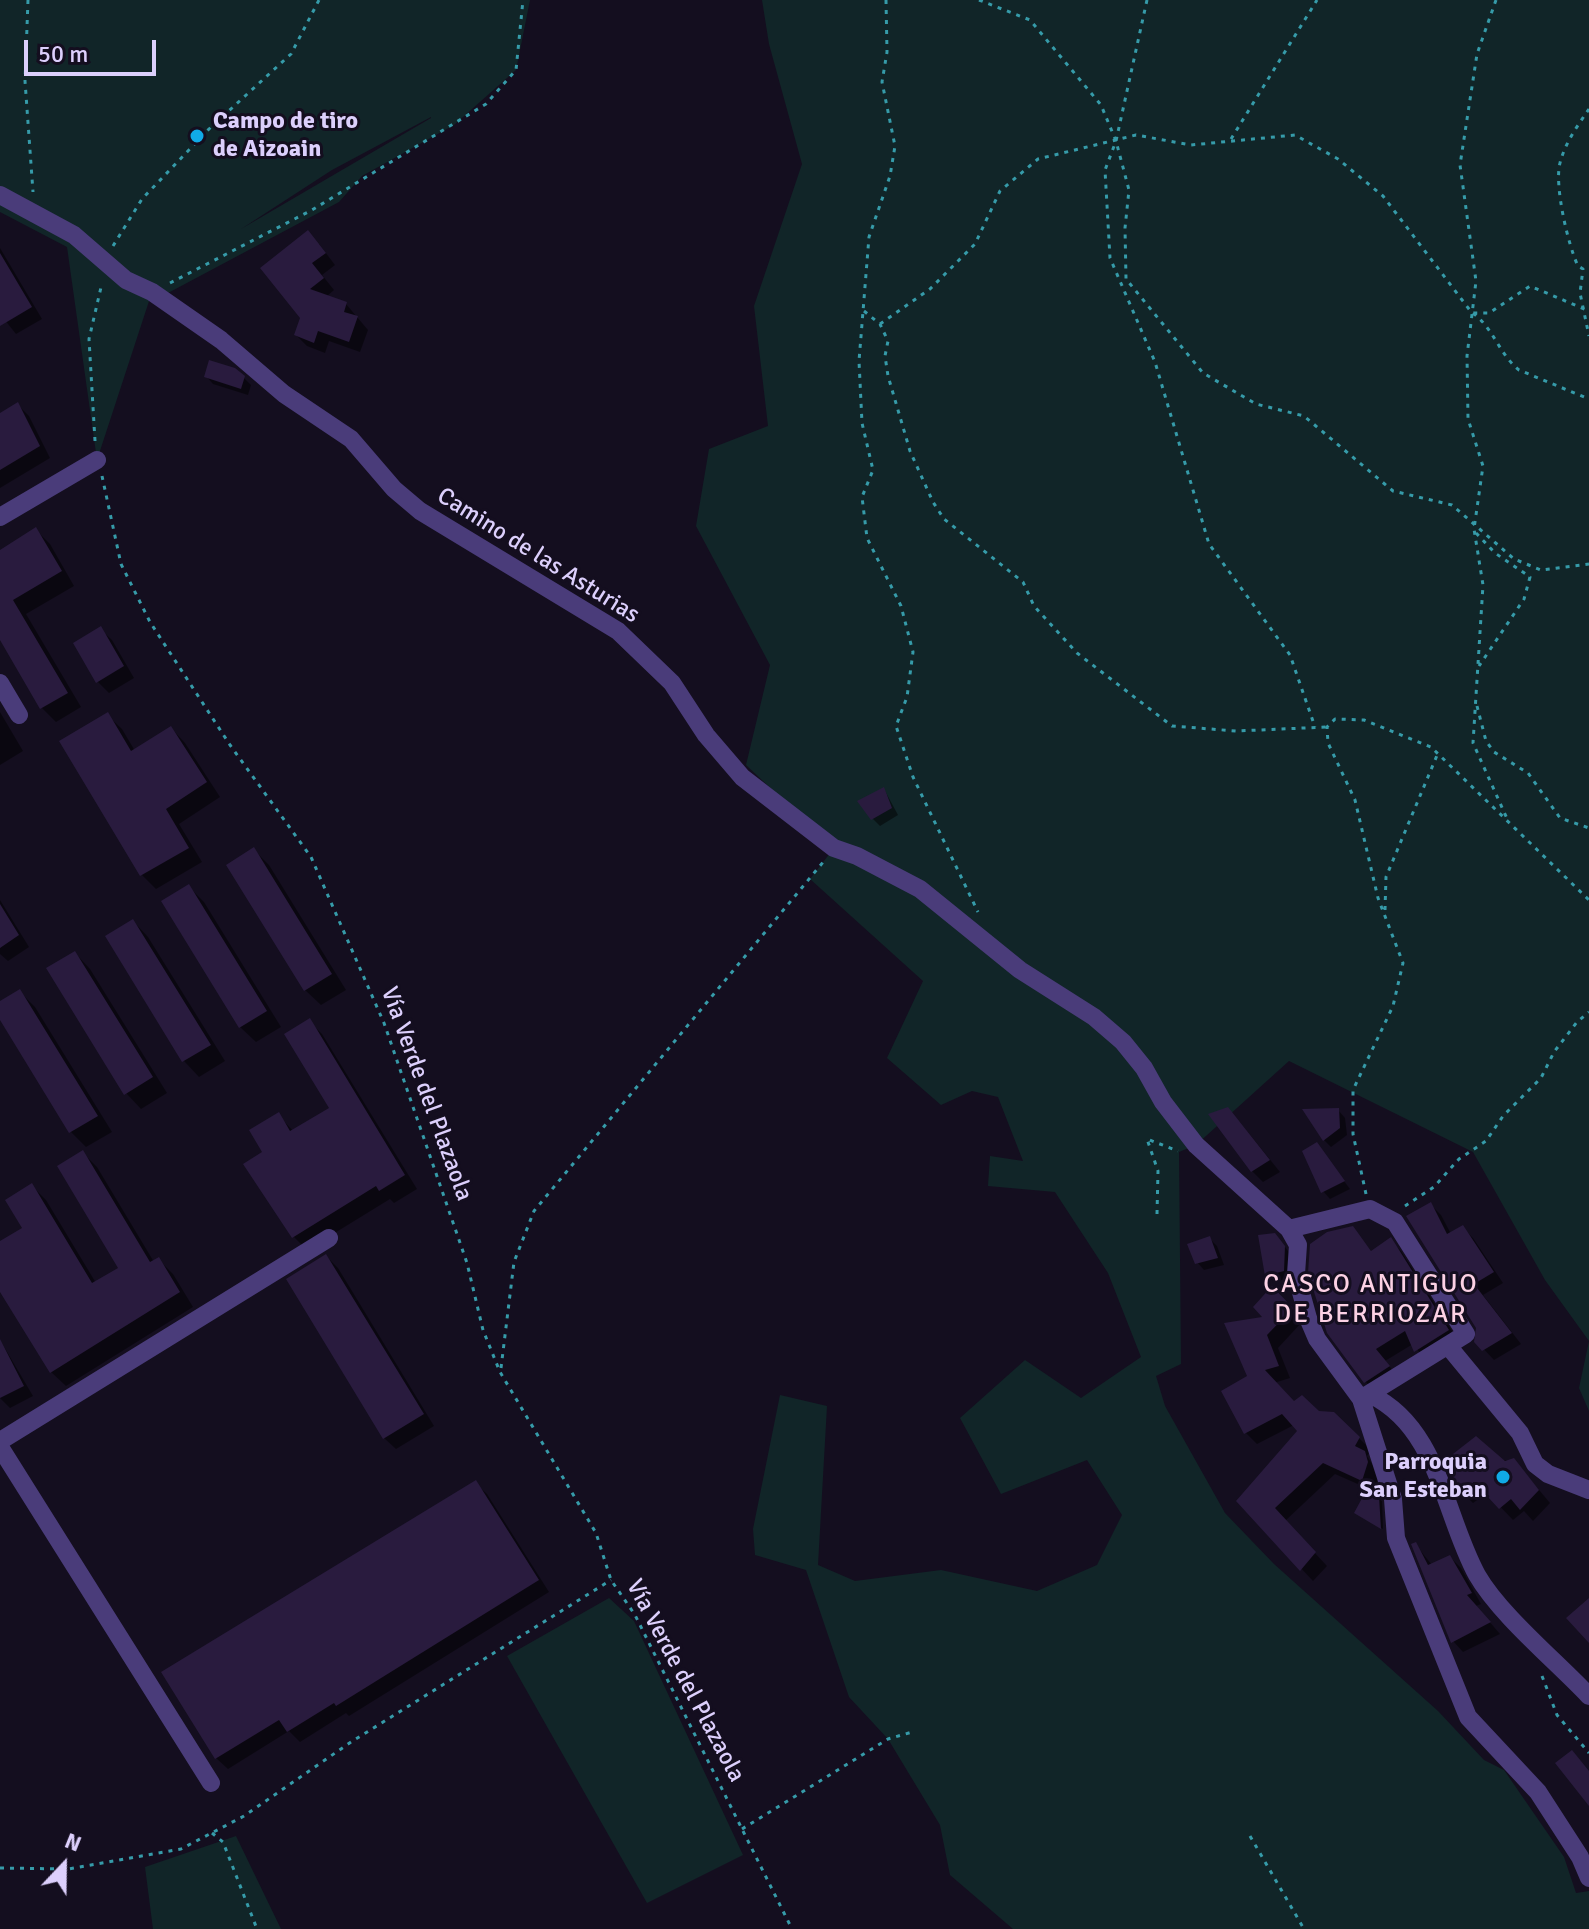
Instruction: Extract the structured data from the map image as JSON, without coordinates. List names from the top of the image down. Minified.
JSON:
{"streets":{"street":["Camino de las Asturias"],"path":["Vía Verde del Plazaola"]},"crossings":[["Camino de las Asturias","Vía Verde del Plazaola"]],"districts":["CASCO ANTIGUO DE BERRIOZAR"],"places":["Campo de tiro de Aizoain","Parroquia San Esteban"],"scale_bar":"50 m","north":"top"}
